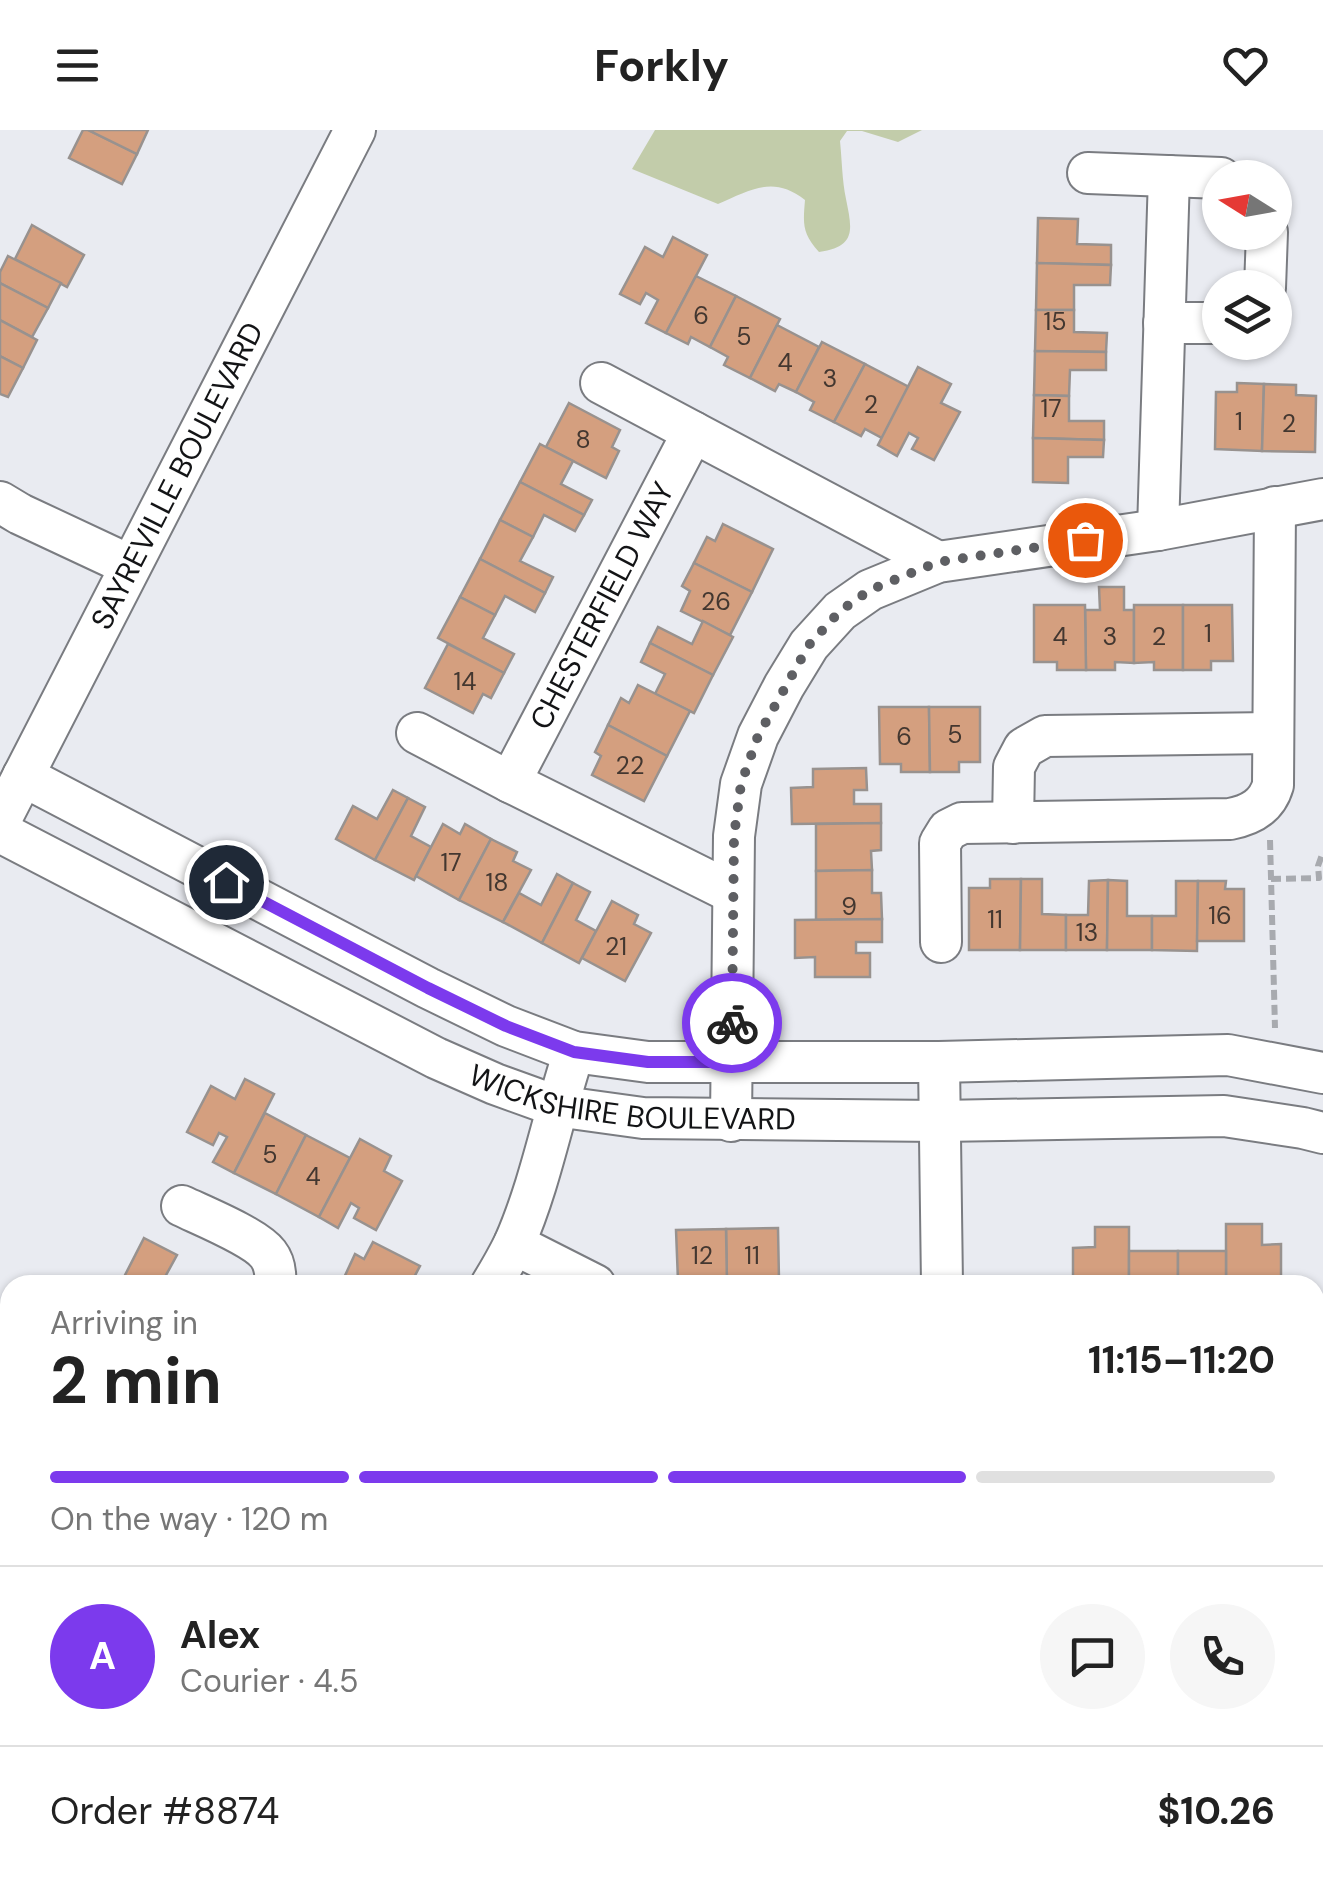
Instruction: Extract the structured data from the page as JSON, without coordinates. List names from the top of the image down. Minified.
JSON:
{"streets":{"street":["SAYREVILLE BOULEVARD","CHESTERFIELD WAY","WICKSHIRE BOULEVARD"]},"crossings":[["SAYREVILLE BOULEVARD","WICKSHIRE BOULEVARD"]],"house_numbers":["6","15","5","4","3","2","17","1","2","8","26","1","4","3","2","14","5","6","22","17","18","9","16","11","13","21","5","4","12","11"],"north":"left","page":{"header":"Forkly","heading":["2 min","Arriving in","11:15–11:20"],"panel":["Alex","Courier · 4.5","Order #8874","$10.26"],"bar":"On the way · 120 m","round":"A"}}
